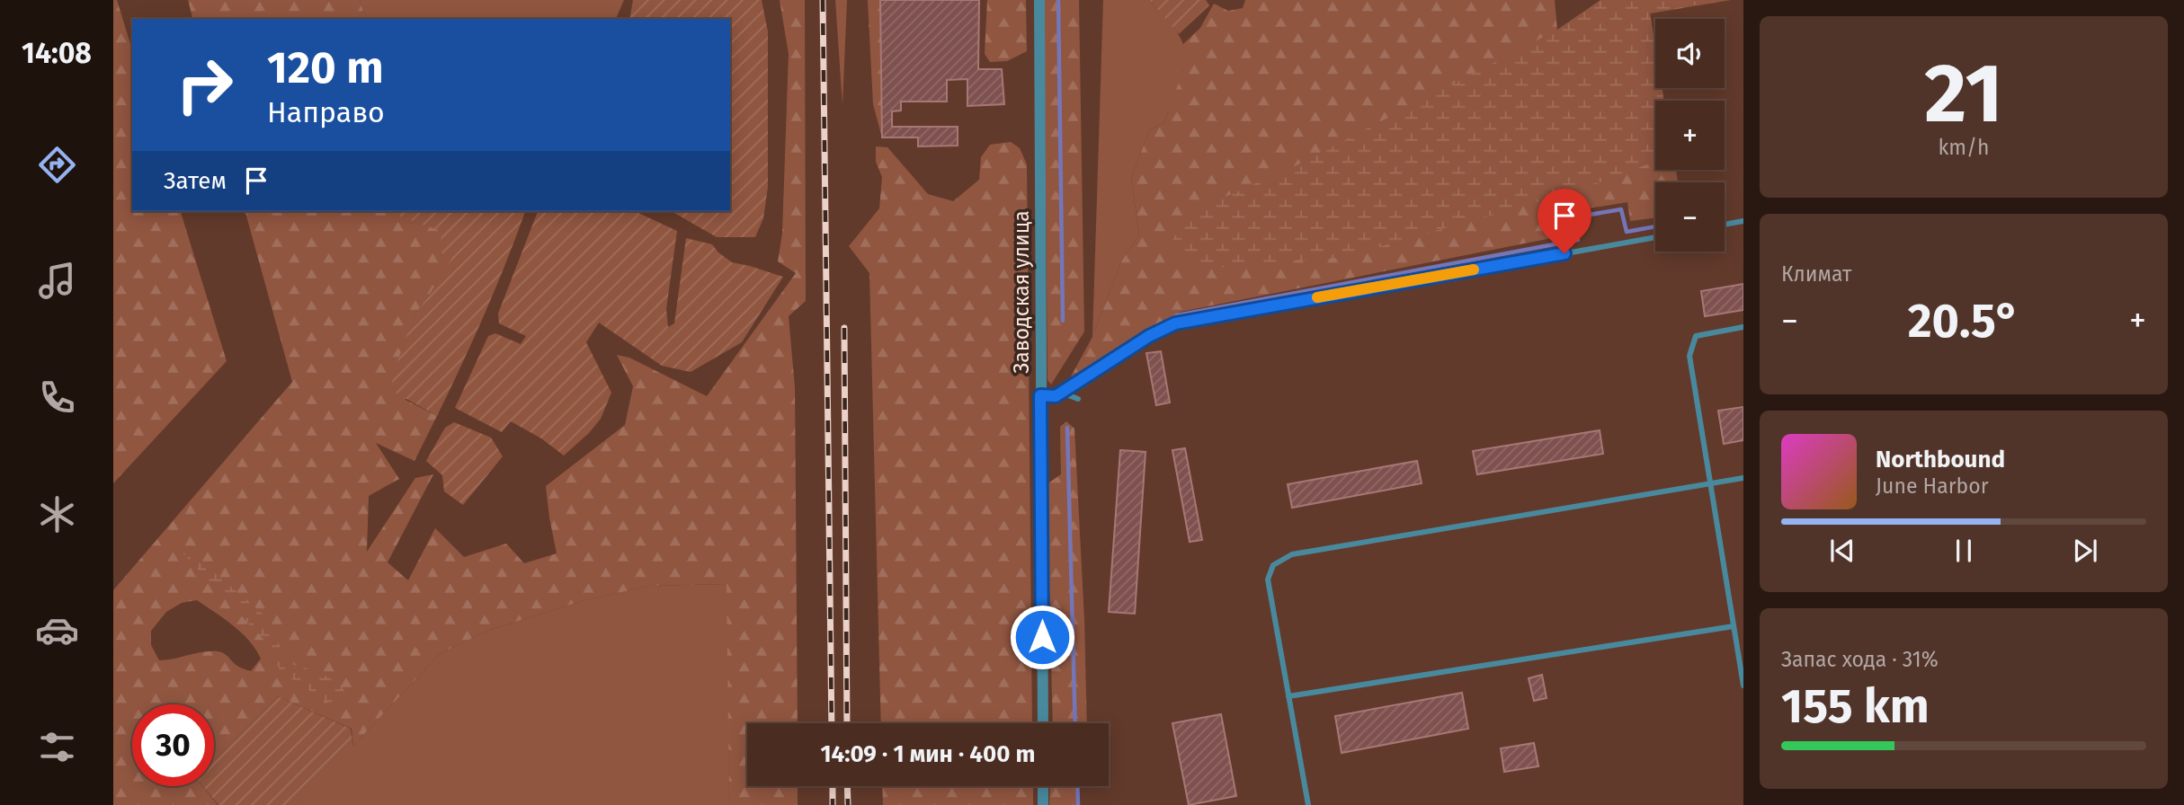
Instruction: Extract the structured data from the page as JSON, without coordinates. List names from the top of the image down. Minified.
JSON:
{"streets":{"street":["Заводская улица"]},"page":{"tabs":"14:08","tile":[["21","km/h"],"Климат",["Запас хода · 31%","155 km"]],"map_buttons":["+","−"],"turn":["120 m","Направо"],"then":"Затем","heat":["−","20.5°","+"],"song":["Northbound","June Harbor"],"limit":"30","trip":"14:09 · 1 мин · 400 m"}}
